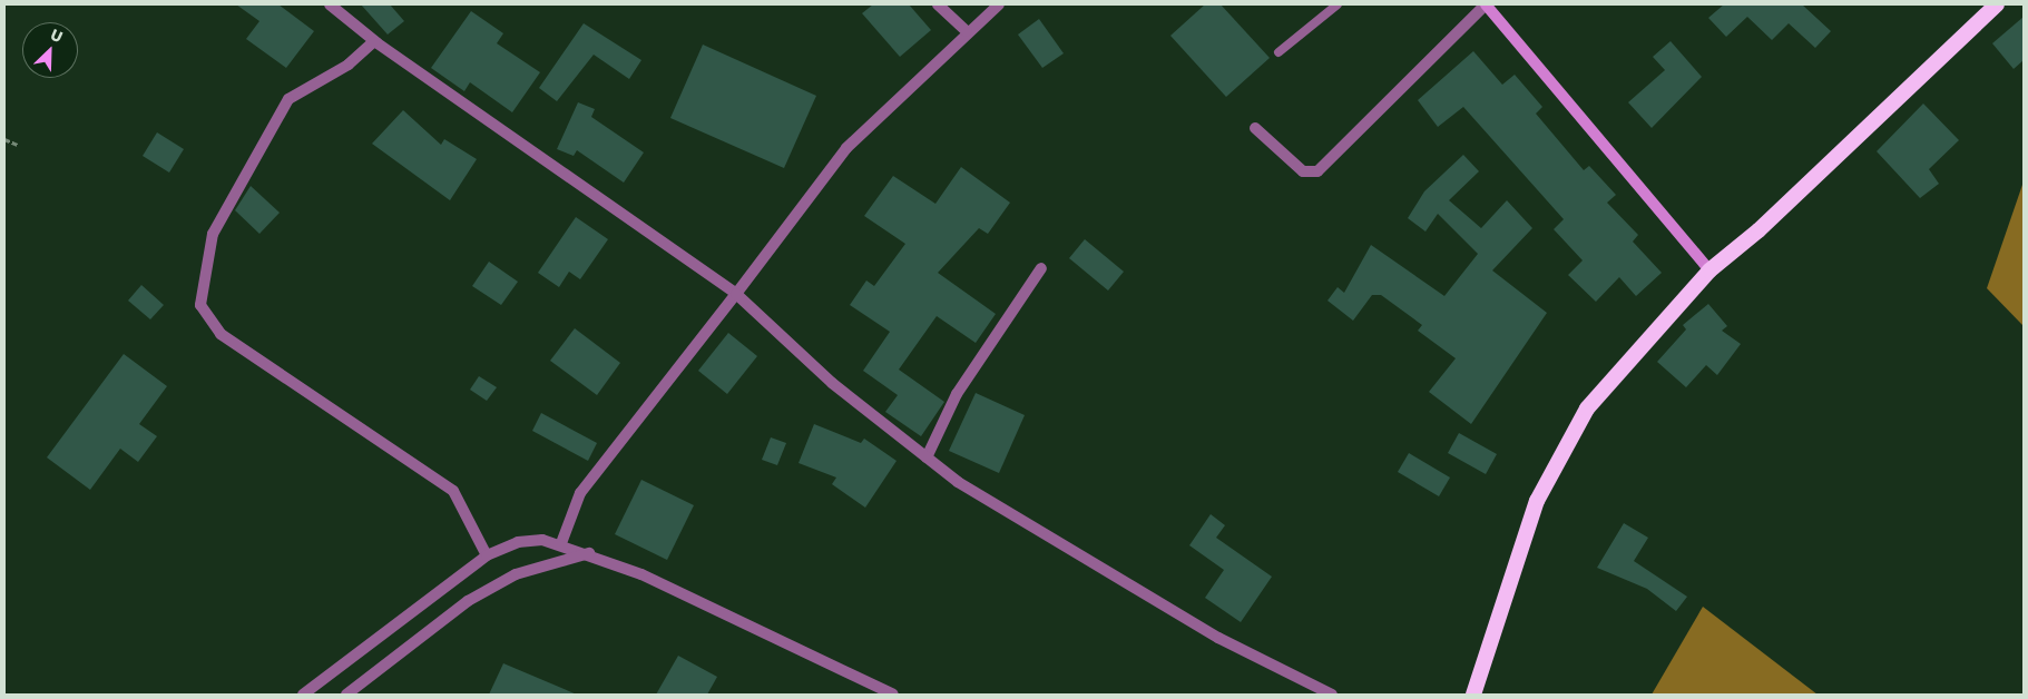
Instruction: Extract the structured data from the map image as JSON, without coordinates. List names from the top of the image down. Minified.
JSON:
{"north":"top right"}
